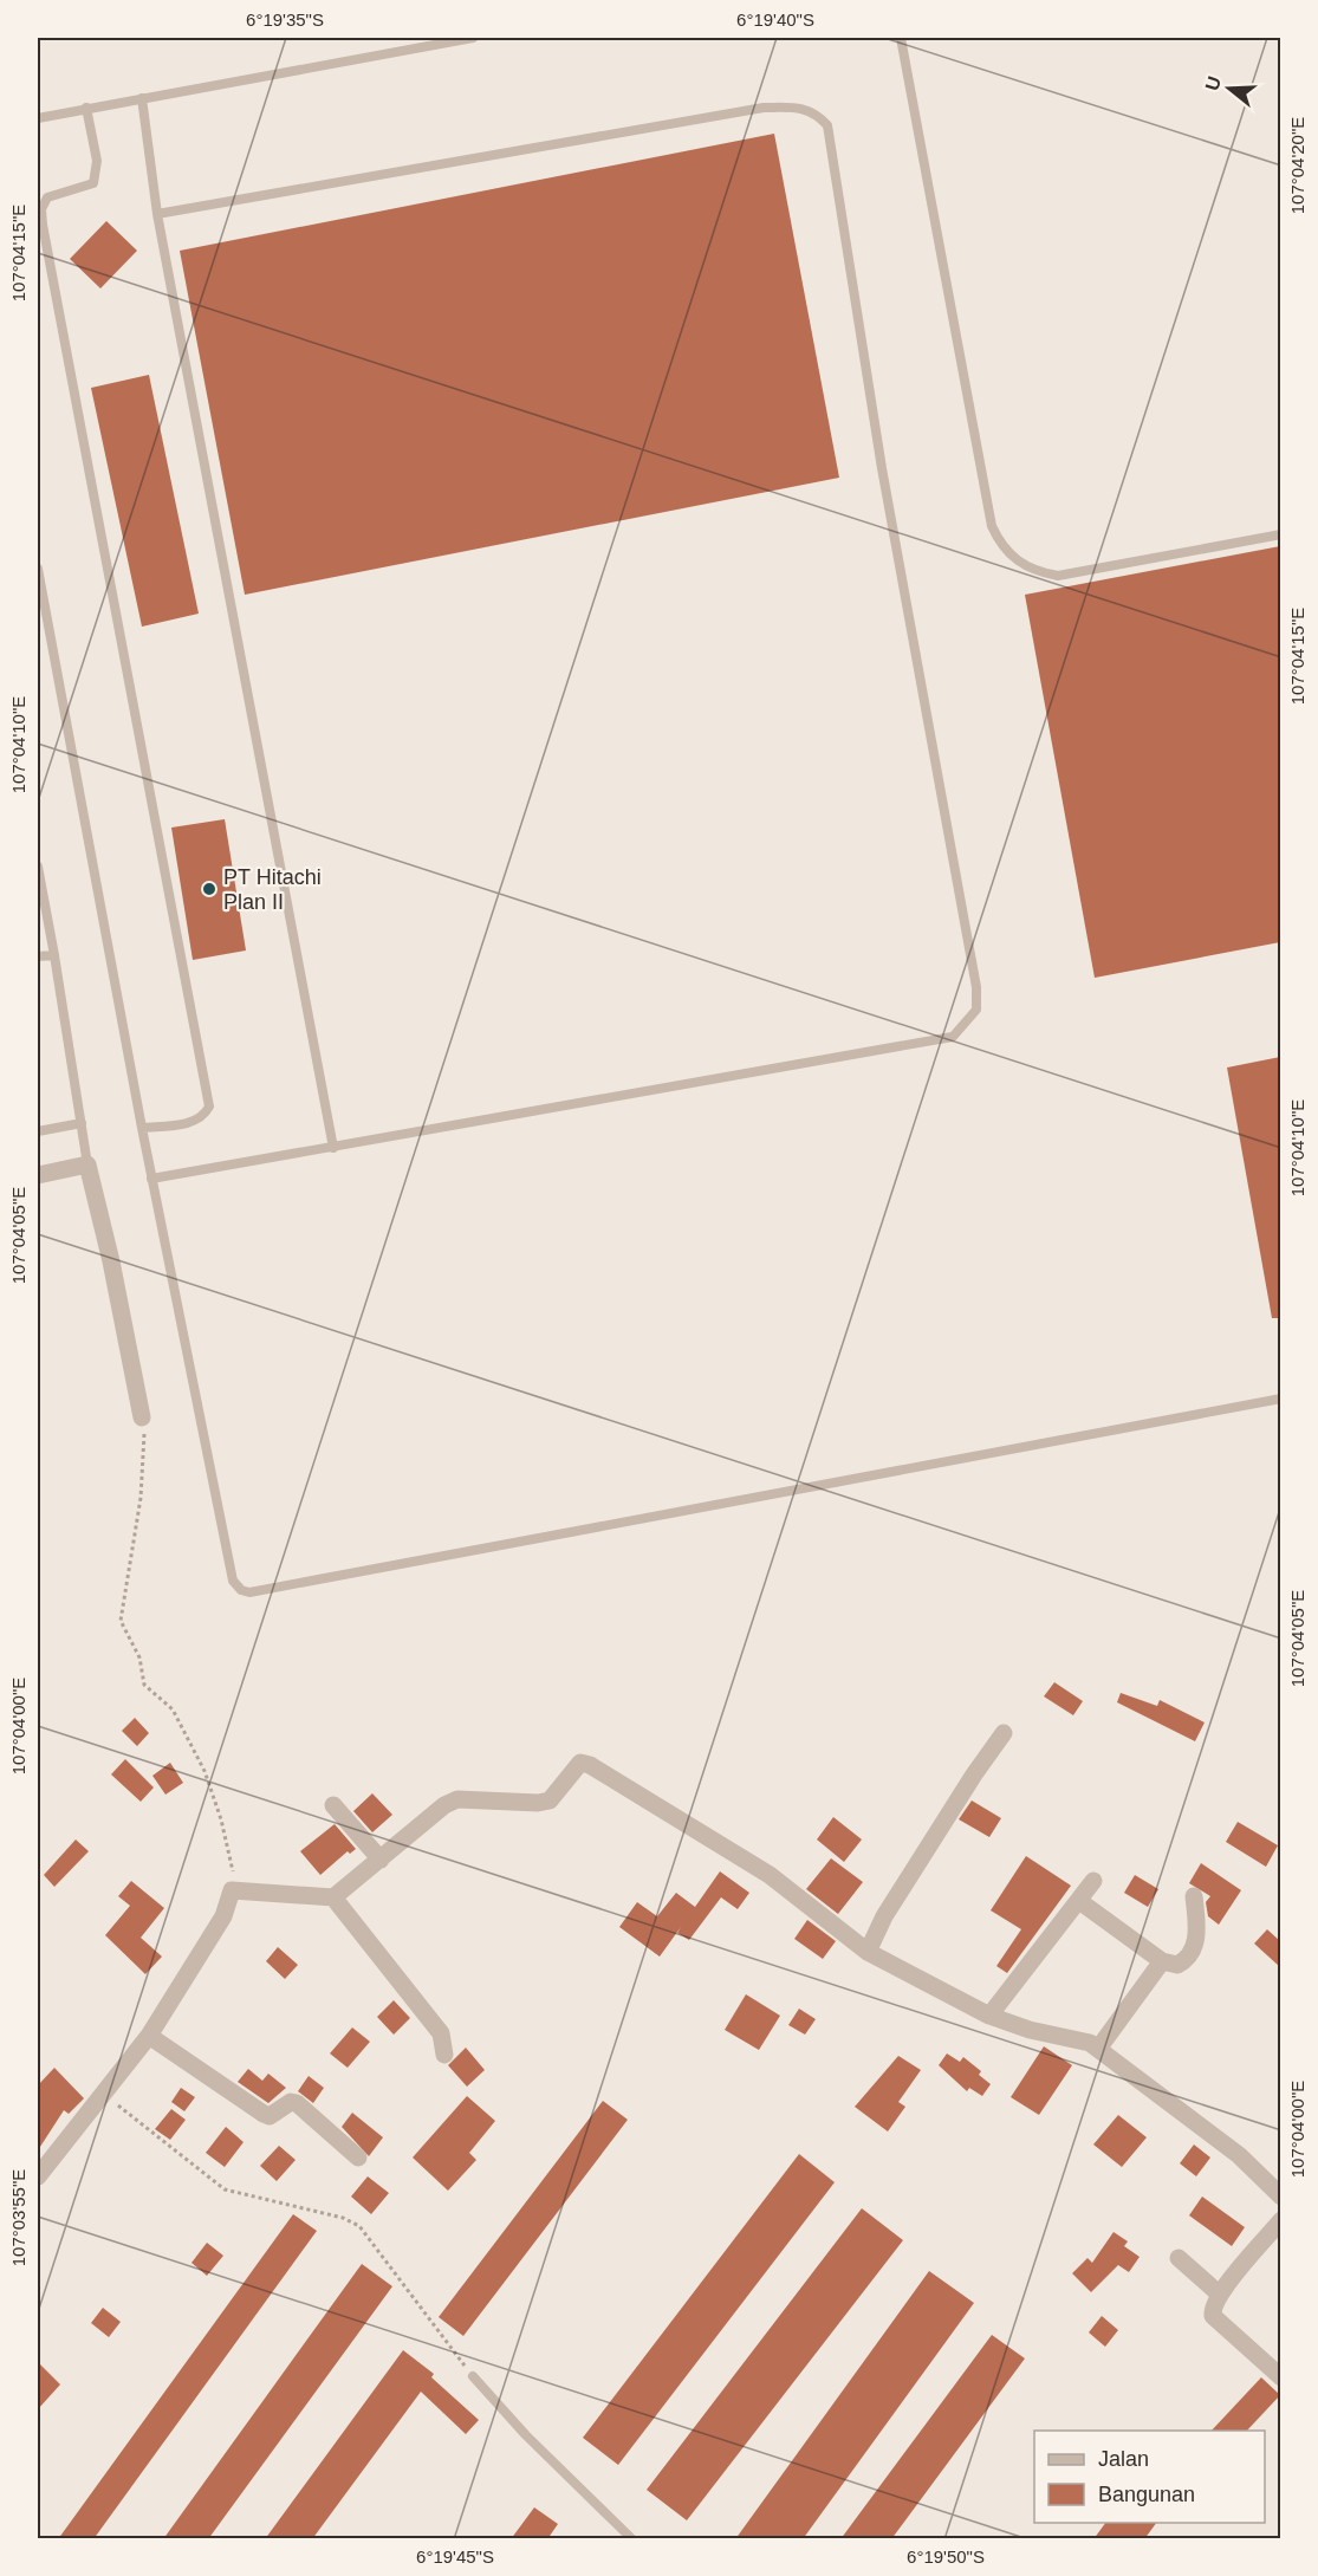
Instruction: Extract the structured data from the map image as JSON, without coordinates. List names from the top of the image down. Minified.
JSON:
{"places":["PT Hitachi Plan II"],"legend":["Jalan","Bangunan"],"north":"left","coordinates":["6°19'35\"S","6°19'40\"S","107°04'20\"E","107°04'15\"E","107°04'10\"E","107°04'05\"E","107°04'00\"E","107°03'55\"E","6°19'45\"S","6°19'50\"S"]}
